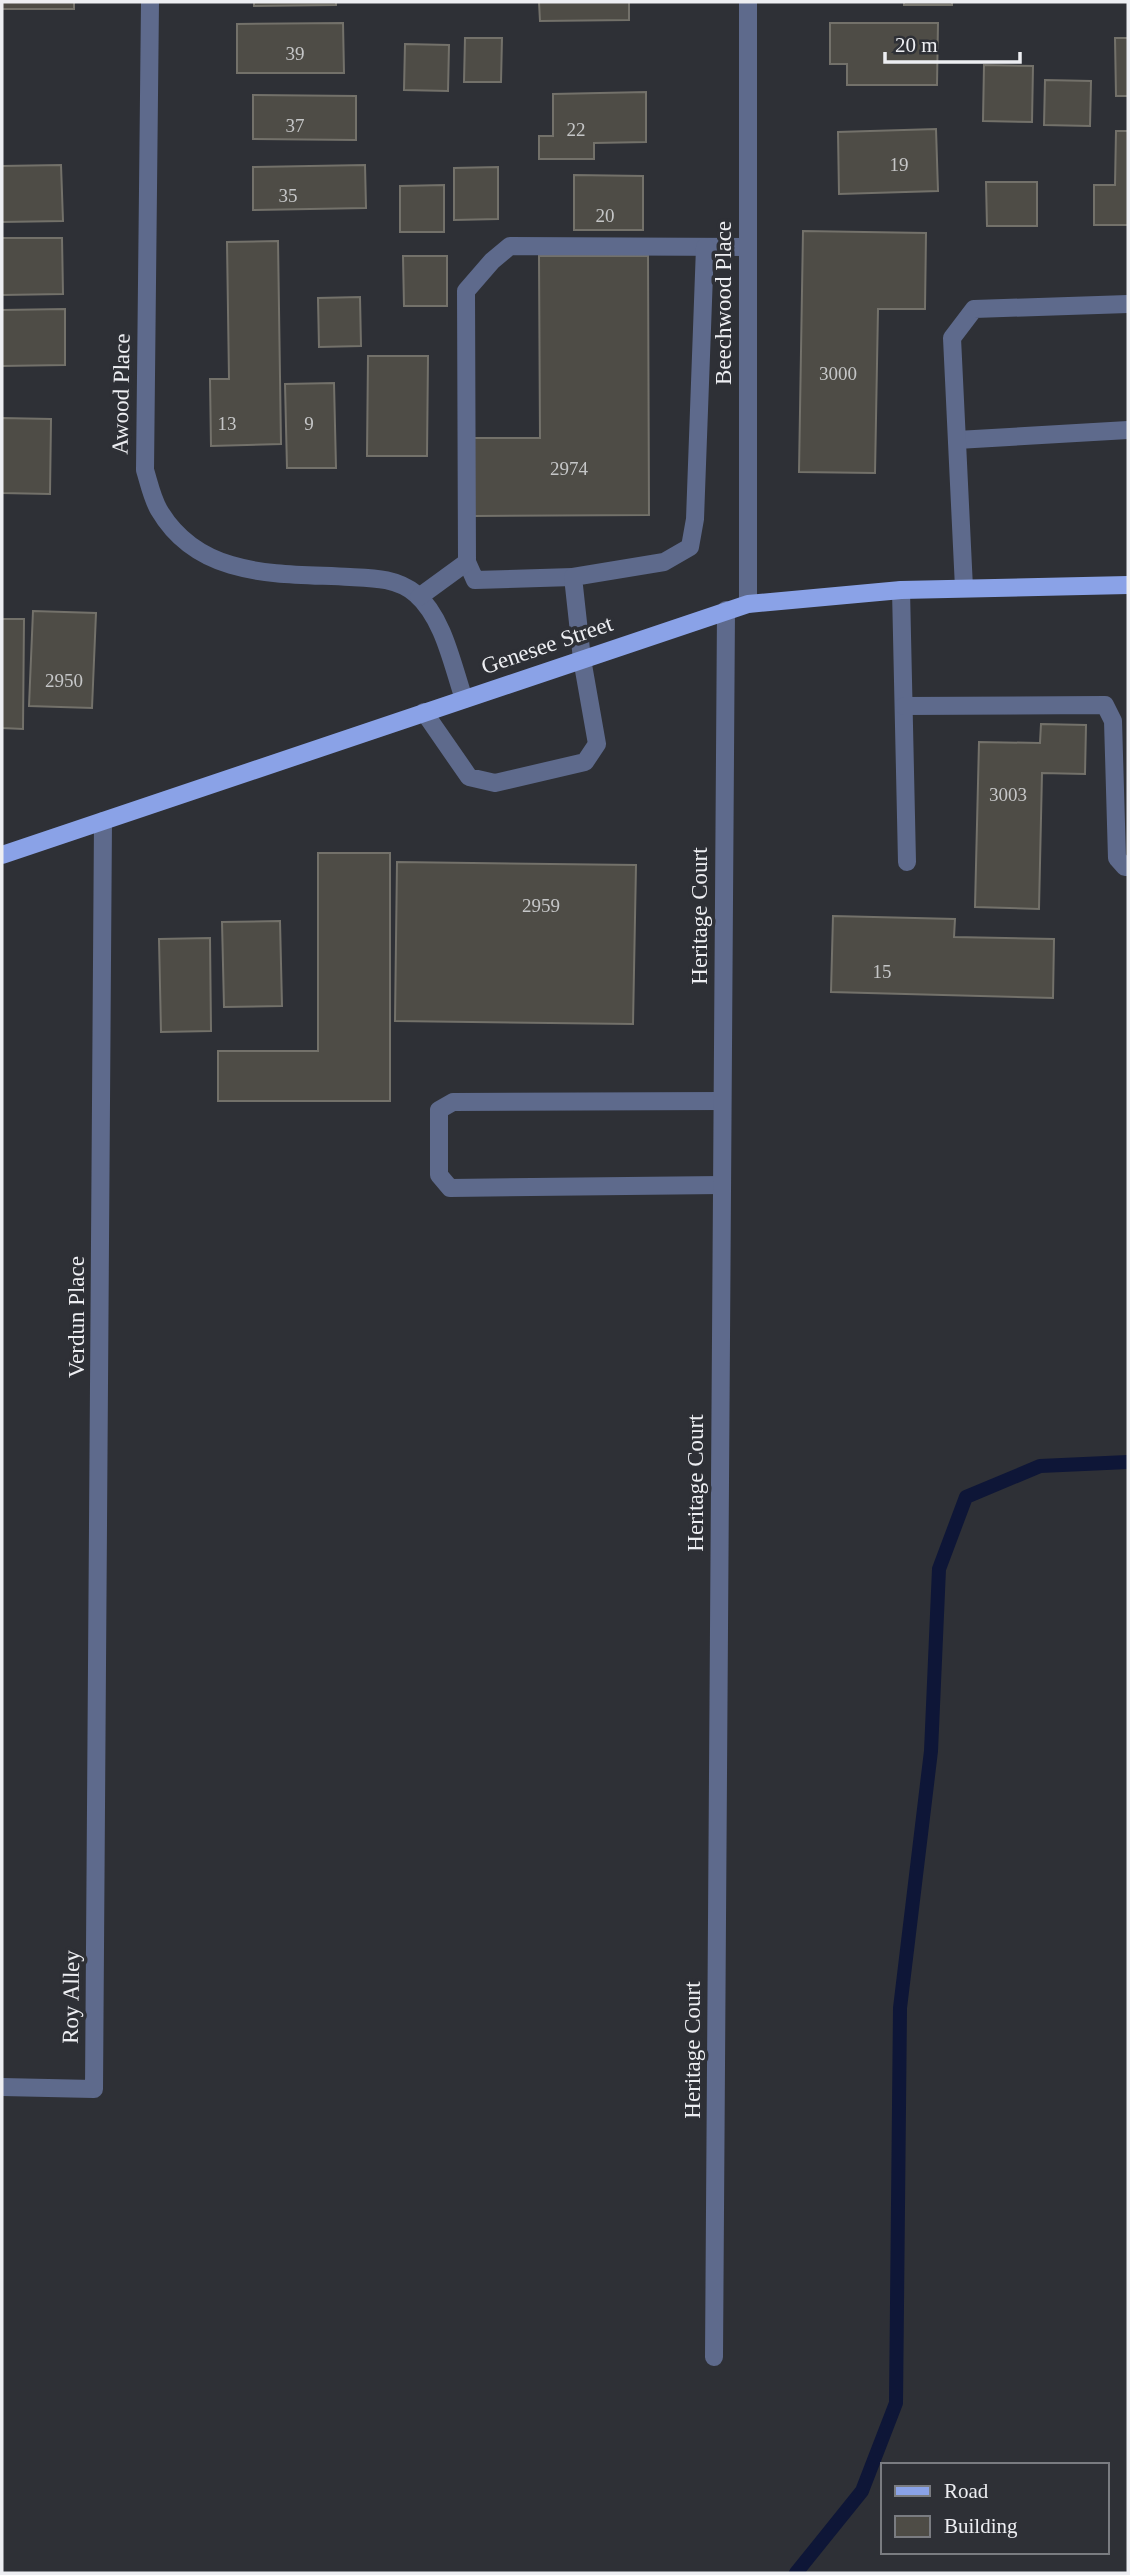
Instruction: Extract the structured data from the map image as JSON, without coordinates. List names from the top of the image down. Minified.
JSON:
{"streets":{"main road":["Genesee Street"],"street":["Beechwood Place","Awood Place","Heritage Court","Verdun Place","Roy Alley"]},"crossings":[["Beechwood Place","Genesee Street"],["Awood Place","Genesee Street"],["Genesee Street","Heritage Court"],["Genesee Street","Verdun Place"],["Verdun Place","Roy Alley"]],"house_numbers":["39","37","22","19","35","20","3000","13","9","2974","2950","3003","2959","15"],"legend":["Road","Building"],"scale_bar":"20 m"}
